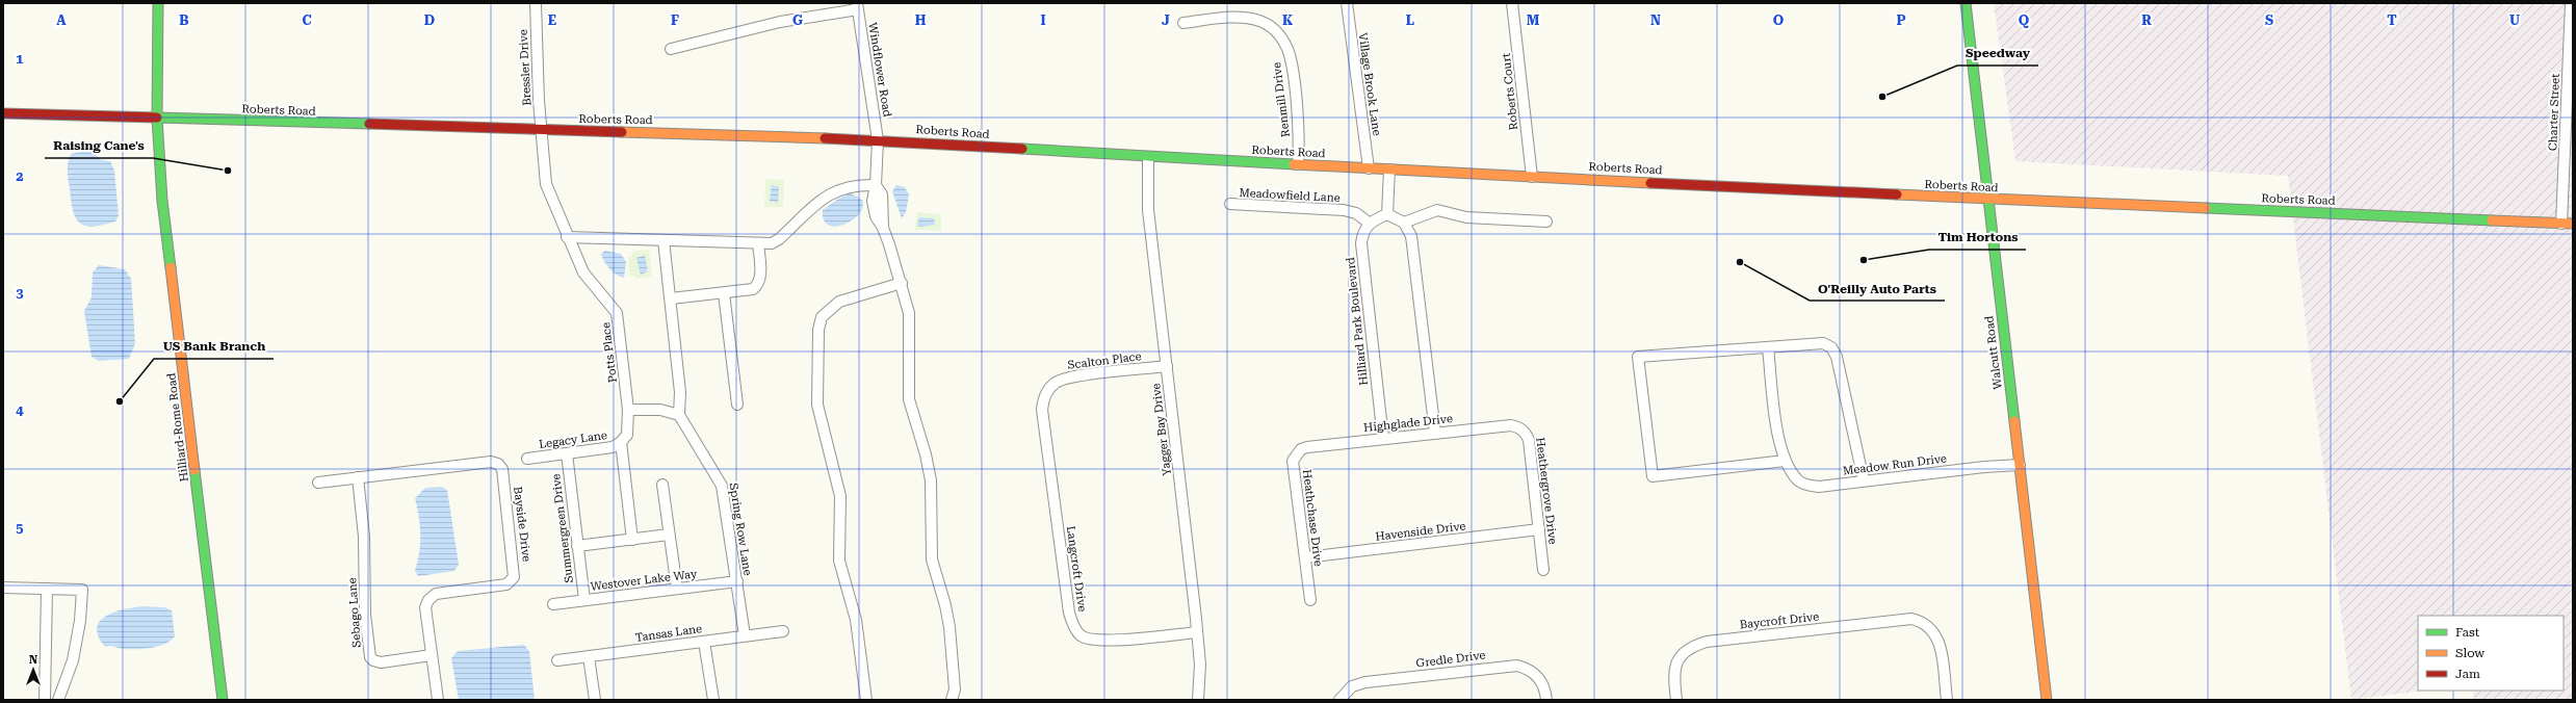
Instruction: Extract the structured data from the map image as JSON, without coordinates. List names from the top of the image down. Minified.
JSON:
{"streets":{"main road":["Roberts Road","Walcutt Road","Hilliard-Rome Road"],"street":["Bressler Drive","Windflower Road","Village Brook Lane","Roberts Court","Renmill Drive","Charter Street","Meadowfield Lane","Hilliard Park Boulevard","Potts Place","Scalton Place","Highglade Drive","Yagger Bay Drive","Legacy Lane","Meadow Run Drive","Heathergrove Drive","Heathchase Drive","Bayside Drive","Summergreen Drive","Spring Row Lane","Havenside Drive","Langcroft Drive","Westover Lake Way","Sebago Lane","Baycroft Drive","Tansas Lane","Gredle Drive"]},"crossings":[["Bressler Drive","Roberts Road"],["Bressler Drive","Potts Place"],["Windflower Road","Roberts Road"],["Village Brook Lane","Roberts Road"],["Roberts Court","Roberts Road"],["Renmill Drive","Roberts Road"],["Roberts Road","Charter Street"],["Roberts Road","Potts Place"],["Roberts Road","Walcutt Road"],["Roberts Road","Hilliard-Rome Road"],["Roberts Road","Yagger Bay Drive"],["Meadowfield Lane","Hilliard Park Boulevard"],["Hilliard Park Boulevard","Highglade Drive"],["Potts Place","Legacy Lane"],["Walcutt Road","Meadow Run Drive"],["Scalton Place","Yagger Bay Drive"],["Scalton Place","Langcroft Drive"],["Highglade Drive","Heathergrove Drive"],["Highglade Drive","Heathchase Drive"],["Yagger Bay Drive","Langcroft Drive"],["Legacy Lane","Summergreen Drive"],["Heathergrove Drive","Havenside Drive"],["Heathchase Drive","Havenside Drive"],["Bayside Drive","Sebago Lane"],["Summergreen Drive","Westover Lake Way"],["Spring Row Lane","Westover Lake Way"],["Spring Row Lane","Tansas Lane"]],"places":["Speedway","Raising Cane's","Tim Hortons","O'Reilly Auto Parts","US Bank Branch"],"legend":["Fast","Slow","Jam"],"north":"top","grid":{"columns":["A","B","C","D","E","F","G","H","I","J","K","L","M","N","O","P","Q","R","S","T","U"],"rows":["1","2","3","4","5"]}}
